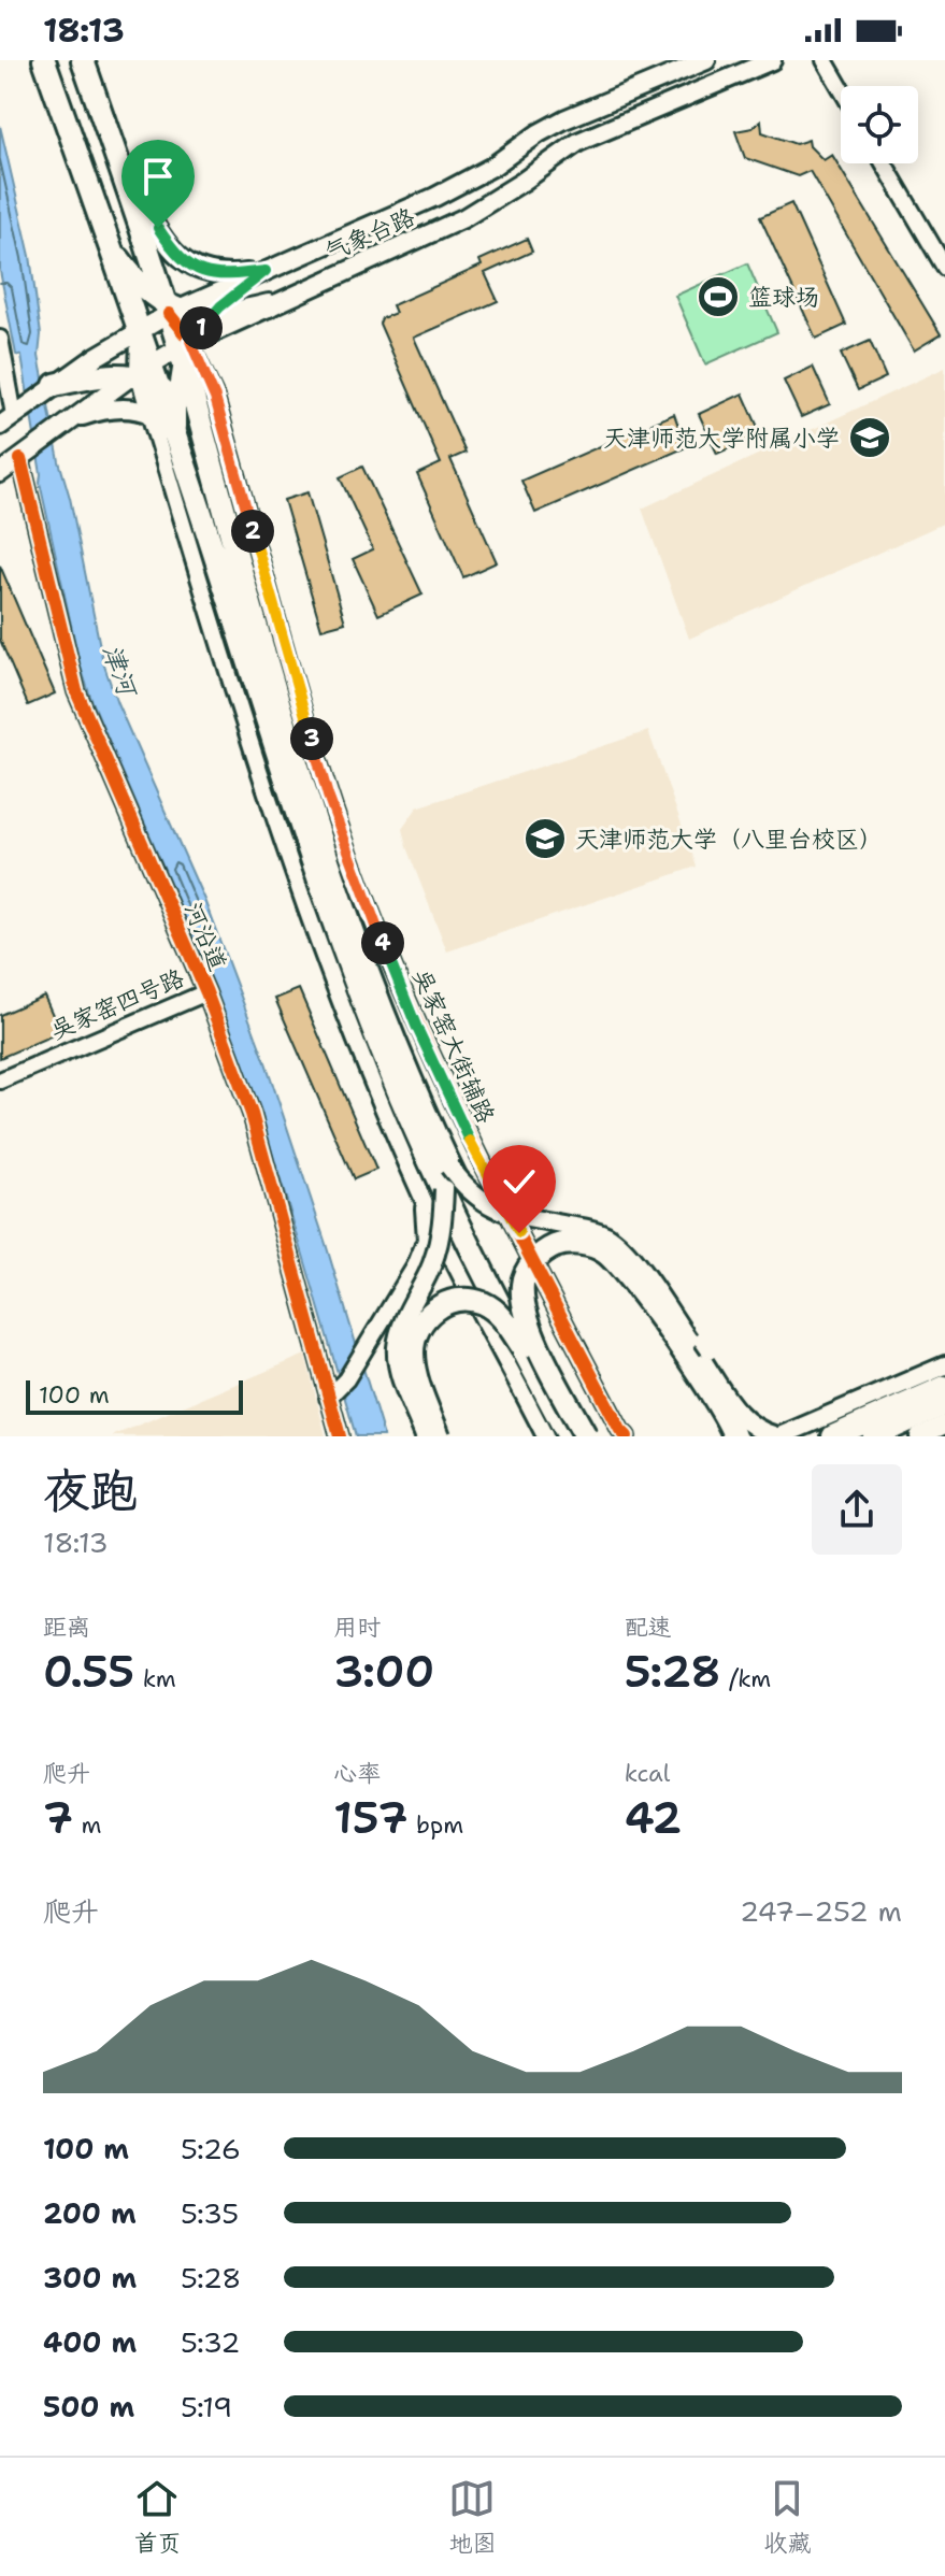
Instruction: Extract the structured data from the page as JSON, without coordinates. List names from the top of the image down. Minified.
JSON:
{"streets":{"main road":["气象台路"],"street":["河沿道","吴家窑四号路","吴家窑大街辅路"]},"crossings":[["气象台路","河沿道"],["气象台路","吴家窑大街辅路"],["河沿道","吴家窑四号路"]],"water":["津河"],"places":{"sports":["篮球场"],"school or university":["天津师范大学附属小学","天津师范大学（八里台校区）"]},"scale_bar":"100 m","page":{"status":"18:13","pins":["1","2","3","4"],"scale":"100 m","heading":["夜跑","18:13"],"stats":[["距离","0.55 km"],["用时","3:00"],["配速","5:28 /km"],["爬升","7 m"],["心率","157 bpm"],["kcal","42"]],"chart":["爬升","247–252 m"],"list":[{"name":"100 m","note":"5:26"},{"name":"200 m","note":"5:35"},{"name":"300 m","note":"5:28"},{"name":"400 m","note":"5:32"},{"name":"500 m","note":"5:19"}],"tabs":["首页","地图","收藏"]}}
